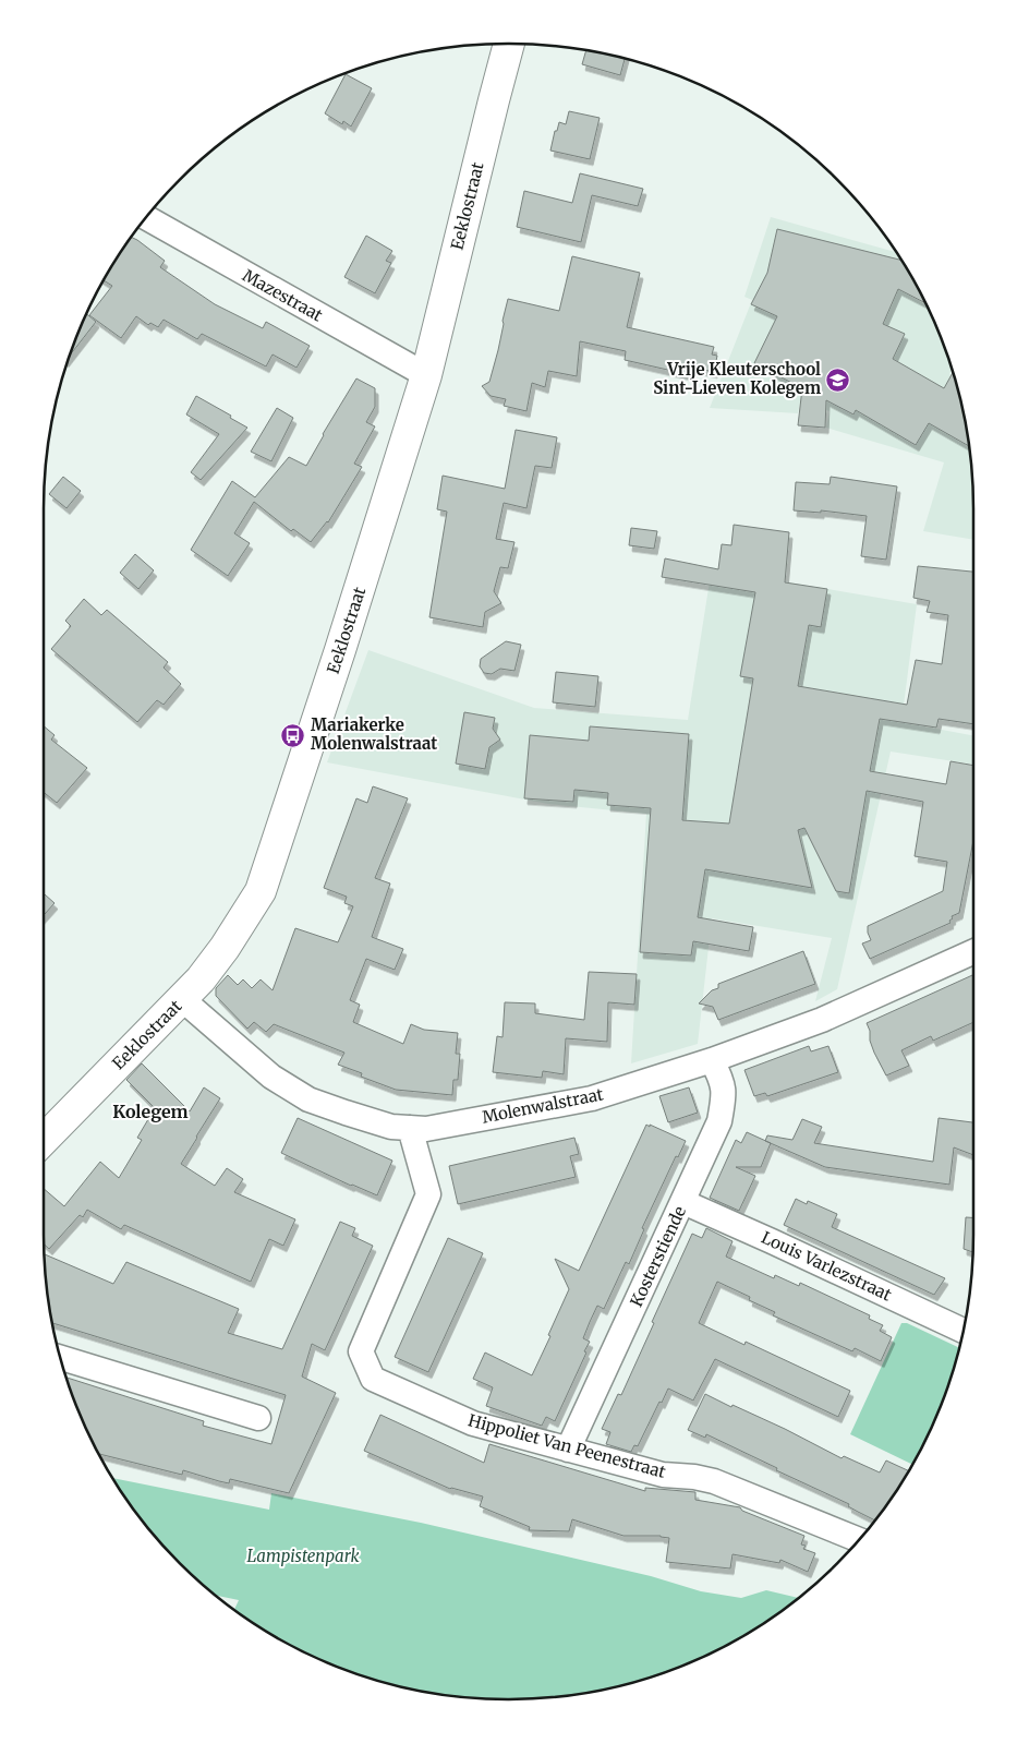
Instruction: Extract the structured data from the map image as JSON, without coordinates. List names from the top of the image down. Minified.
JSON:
{"streets":{"street":["Eeklostraat","Mazestraat","Molenwalstraat","Kosterstiende","Louis Varlezstraat","Hippoliet Van Peenestraat"]},"crossings":[["Eeklostraat","Mazestraat"],["Eeklostraat","Molenwalstraat"],["Molenwalstraat","Kosterstiende"],["Molenwalstraat","Hippoliet Van Peenestraat"],["Kosterstiende","Louis Varlezstraat"],["Kosterstiende","Hippoliet Van Peenestraat"]],"districts":["Kolegem"],"parks":["Lampistenpark"],"places":{"school or university":["Vrije Kleuterschool Sint-Lieven Kolegem"],"bus stop":["Mariakerke Molenwalstraat"]}}
